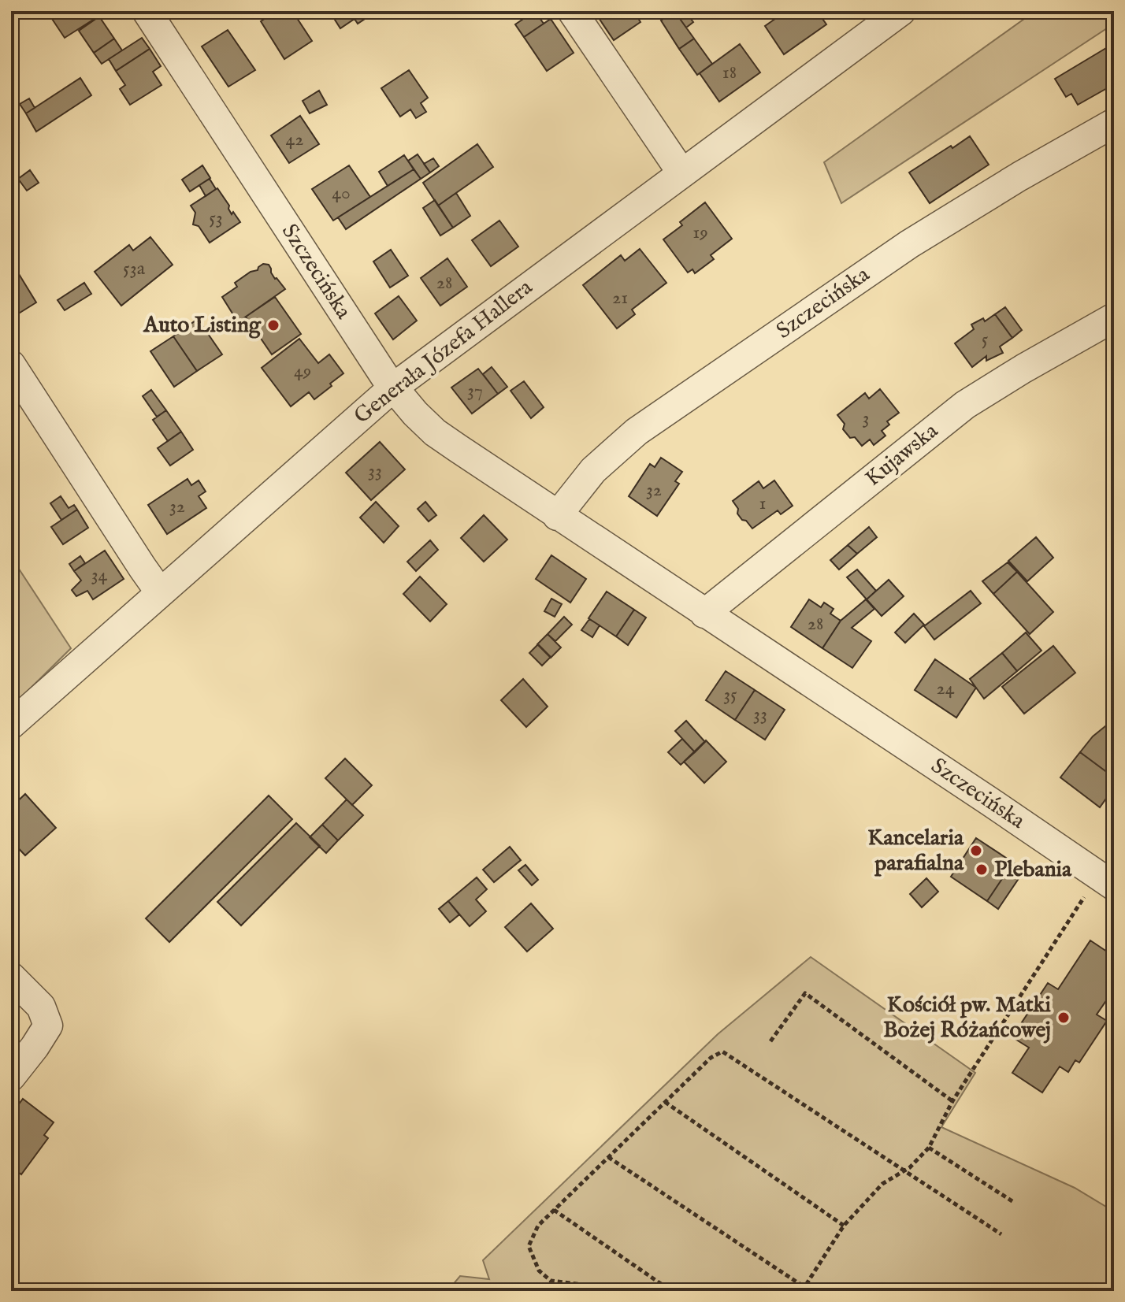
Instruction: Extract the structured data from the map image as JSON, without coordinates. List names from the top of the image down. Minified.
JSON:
{"streets":{"street":["Szczecińska","Generała Józefa Hallera","Kujawska"]},"crossings":[["Szczecińska","Generała Józefa Hallera"],["Szczecińska","Kujawska"]],"places":["Auto Listing","Kancelaria parafialna","Plebania","Kościół pw. Matki Bożej Różańcowej"],"house_numbers":["18","42","40","53","19","53a","28","21","5","49","37","3","33","32","1","32","34","28","24","35","33"]}
